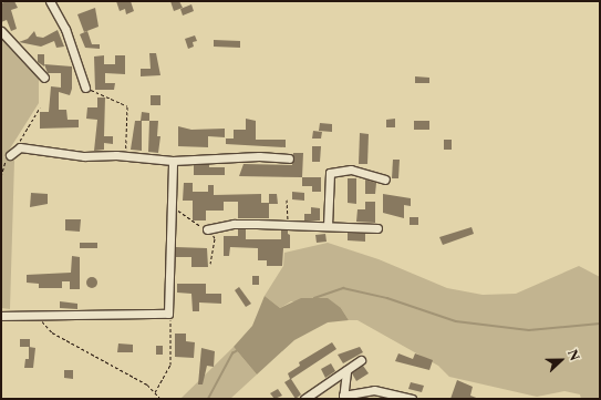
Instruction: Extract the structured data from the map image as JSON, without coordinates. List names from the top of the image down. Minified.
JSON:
{"north":"right"}
